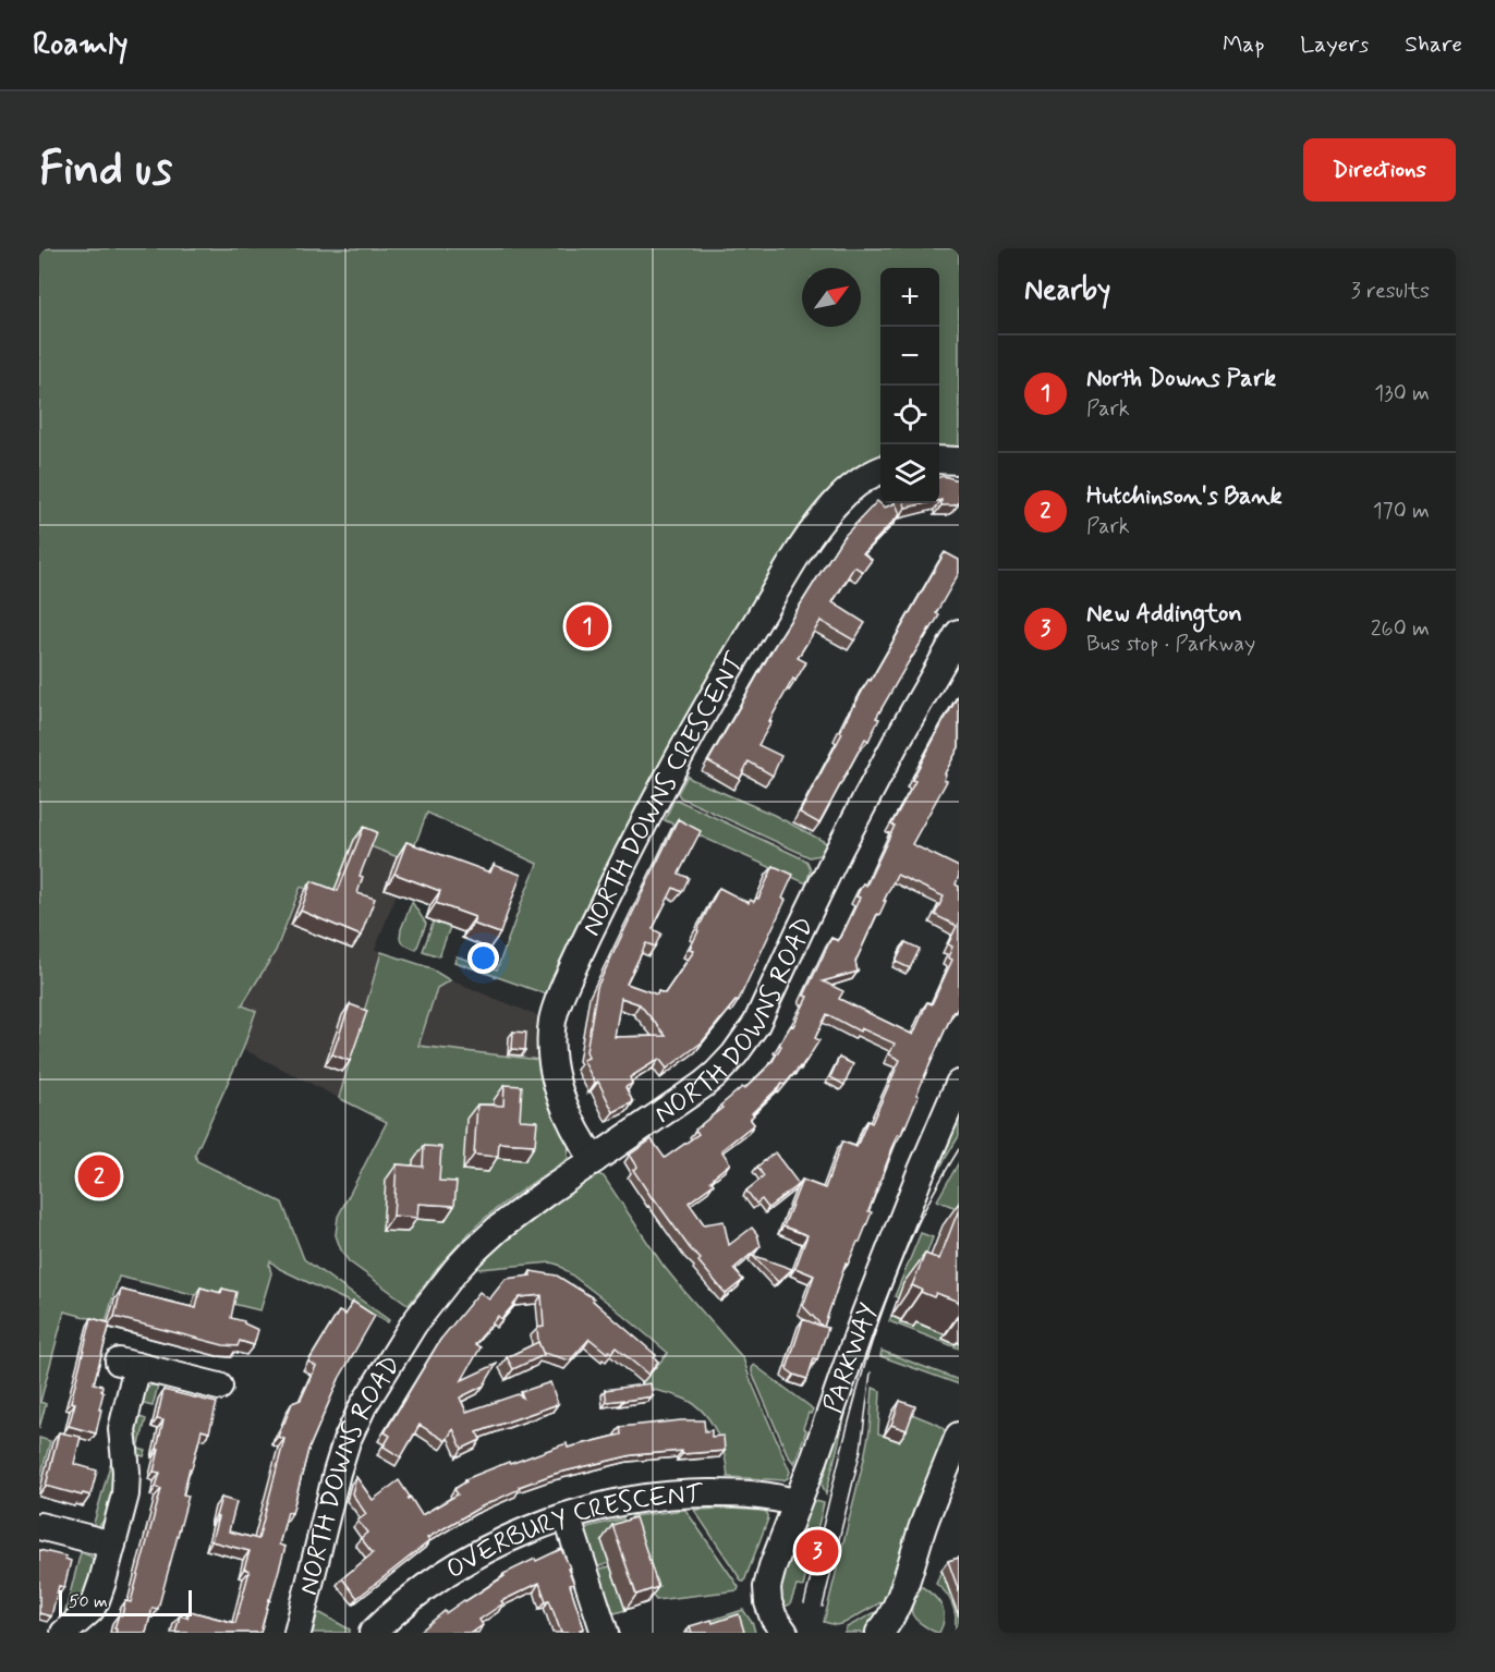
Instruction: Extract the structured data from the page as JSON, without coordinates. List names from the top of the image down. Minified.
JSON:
{"streets":{"street":["NORTH DOWNS CRESCENT","NORTH DOWNS ROAD","PARKWAY","OVERBURY CRESCENT"]},"crossings":[["NORTH DOWNS CRESCENT","NORTH DOWNS ROAD"],["PARKWAY","OVERBURY CRESCENT"]],"scale_bar":"50 m","north":"top right","page":{"header":"Roamly","nav":["Map","Layers","Share"],"buttons":"Directions","title":"Find us","heading":["Nearby","3 results"],"map_buttons":["+","−"],"list":[{"mark":"1","name":"North Downs Park","note":"Park","value":"130 m"},{"mark":"2","name":"Hutchinson's Bank","note":"Park","value":"170 m"},{"mark":"3","name":"New Addington","note":"Bus stop · Parkway","value":"260 m"}],"pins":["1","2","3"],"scale":"50 m"}}
